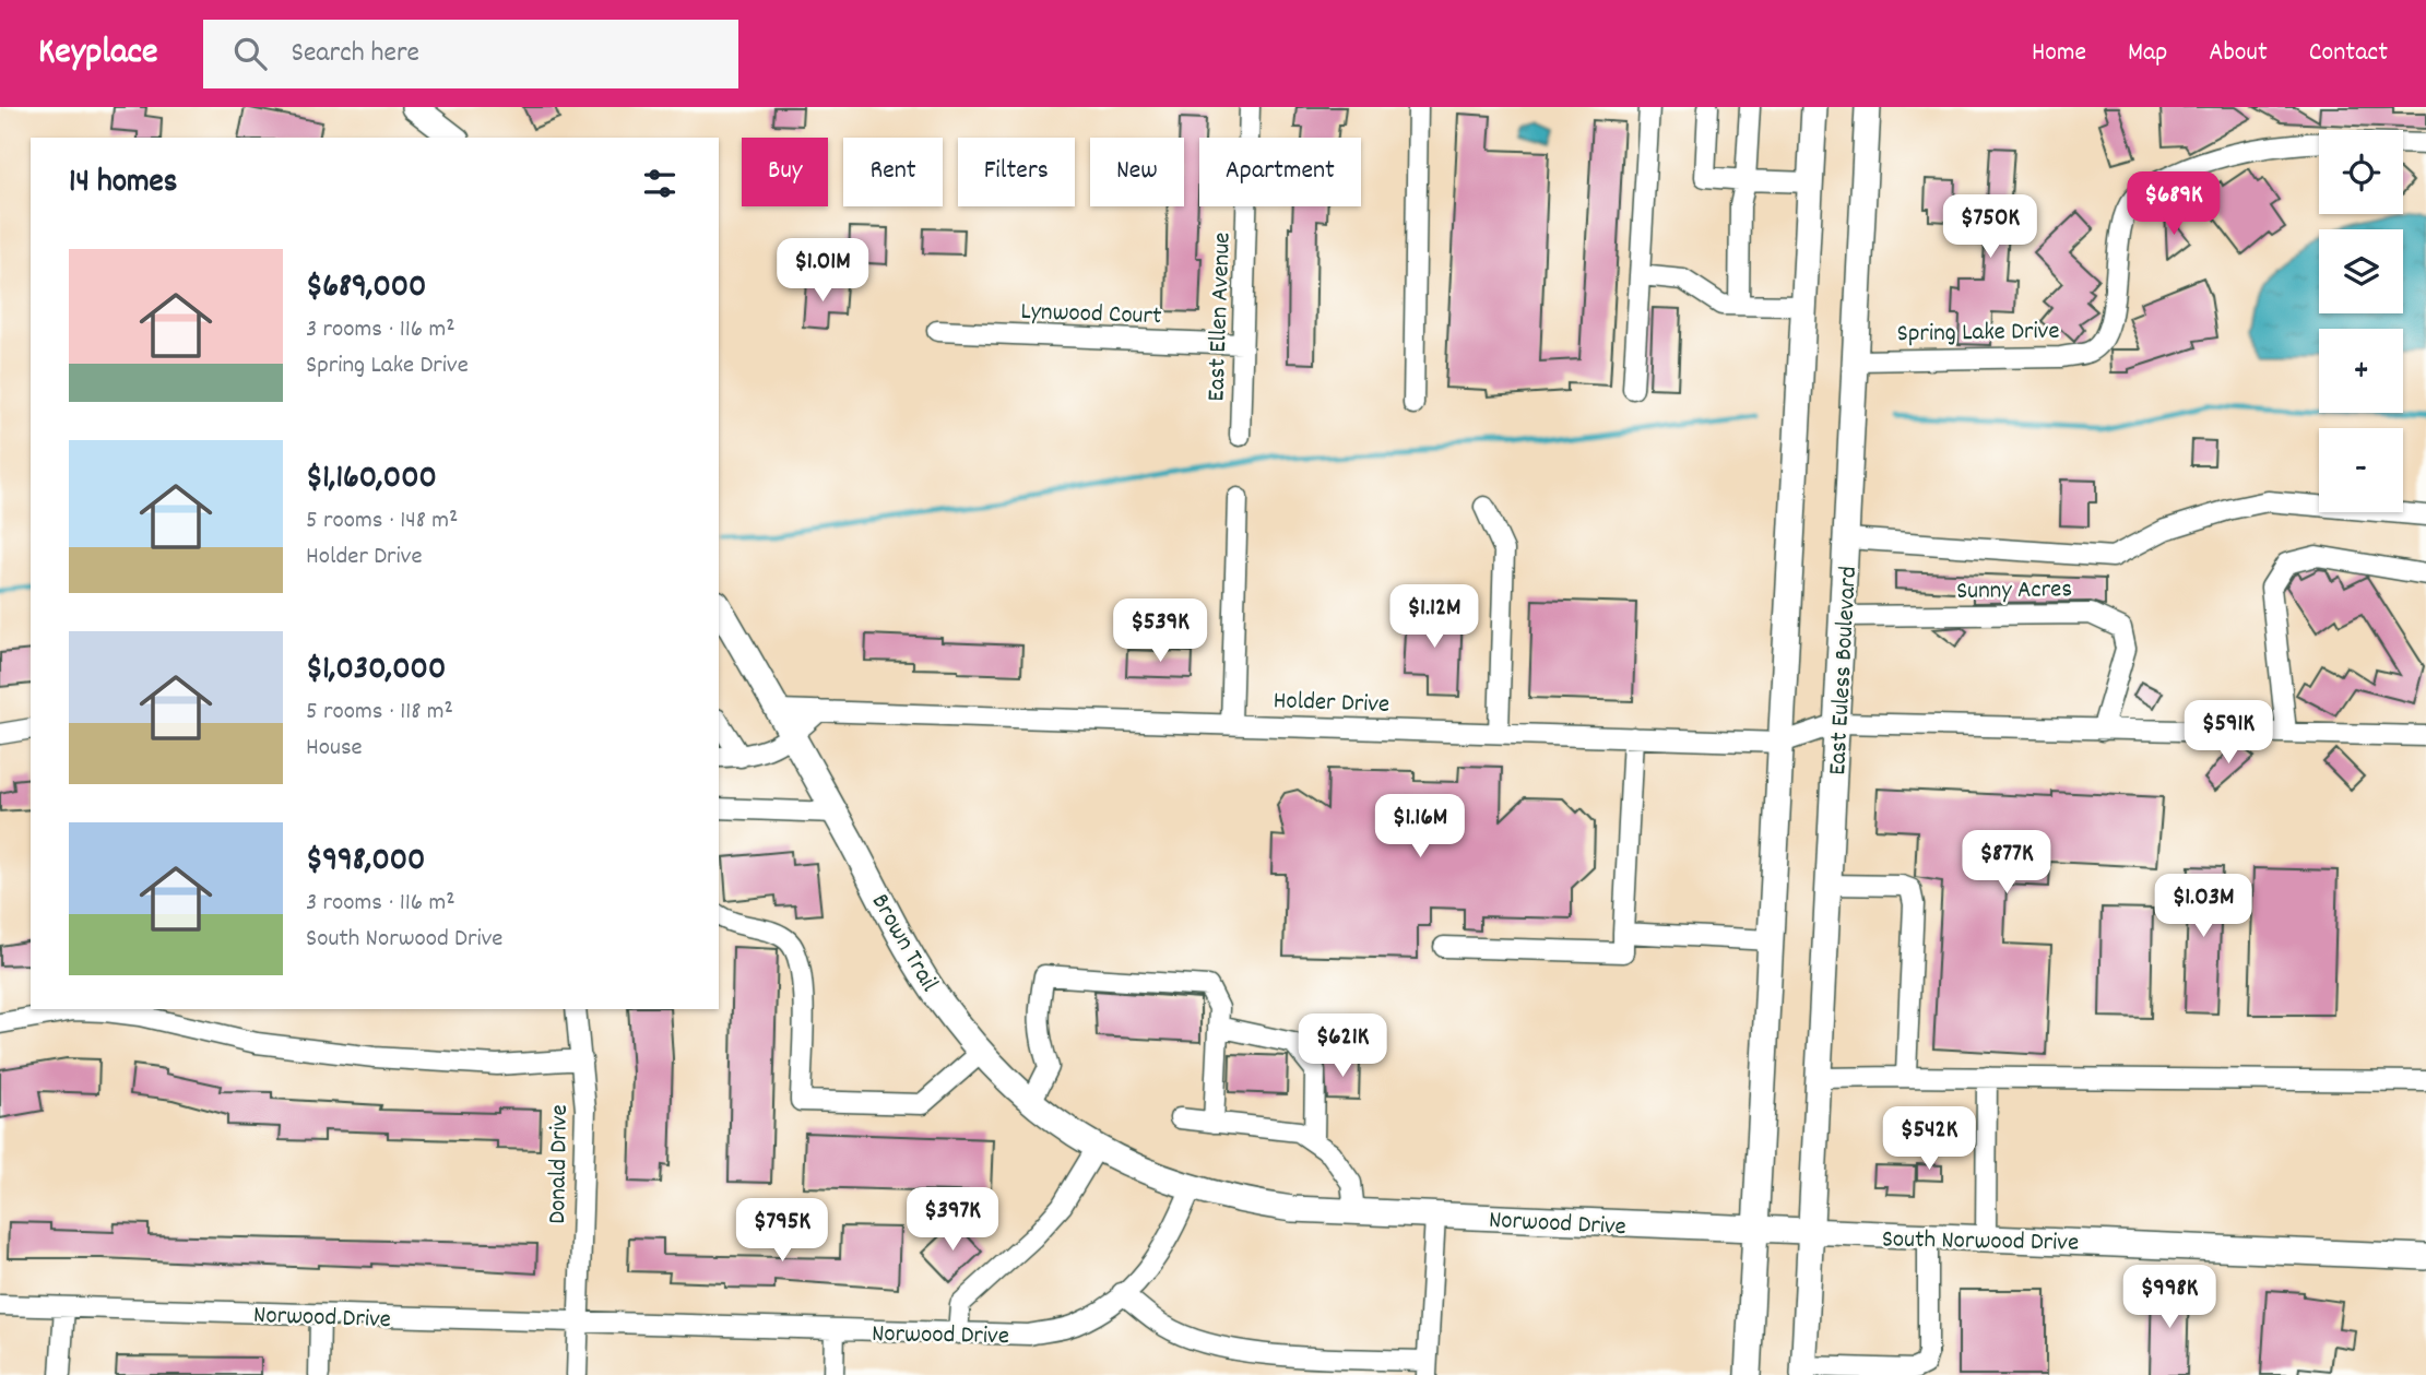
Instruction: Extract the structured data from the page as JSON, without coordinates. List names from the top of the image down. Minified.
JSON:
{"streets":{"main road":["East Euless Boulevard","Brown Trail","Norwood Drive","South Norwood Drive"],"street":["Lynwood Court","East Ellen Avenue","Spring Lake Drive","Sunny Acres","Holder Drive","Donald Drive"]},"crossings":[["Lynwood Court","East Ellen Avenue"],["Spring Lake Drive","East Euless Boulevard"],["Sunny Acres","East Euless Boulevard"],["East Euless Boulevard","Holder Drive"],["East Euless Boulevard","Norwood Drive"],["East Euless Boulevard","South Norwood Drive"],["Holder Drive","Brown Trail"],["Brown Trail","Norwood Drive"],["Donald Drive","Norwood Drive"],["Norwood Drive","South Norwood Drive"]],"page":{"header":"Keyplace","search":"Search here","nav":["Home","Map","About","Contact"],"map_buttons":["+","−"],"chip":["Buy","Rent","Filters","New","Apartment"],"heading":"14 homes","price":["$689K","$750K","$1.01M","$1.12M","$539K","$591K","$1.16M","$877K","$1.03M","$621K","$542K","$397K","$795K","$998K"],"list":[{"name":"$689,000","note":"3 rooms · 116 m² · Spring Lake Drive"},{"name":"$1,160,000","note":"5 rooms · 148 m² · Holder Drive"},{"name":"$1,030,000","note":"5 rooms · 118 m² · House"},{"name":"$998,000","note":"3 rooms · 116 m² · South Norwood Drive"}]}}
